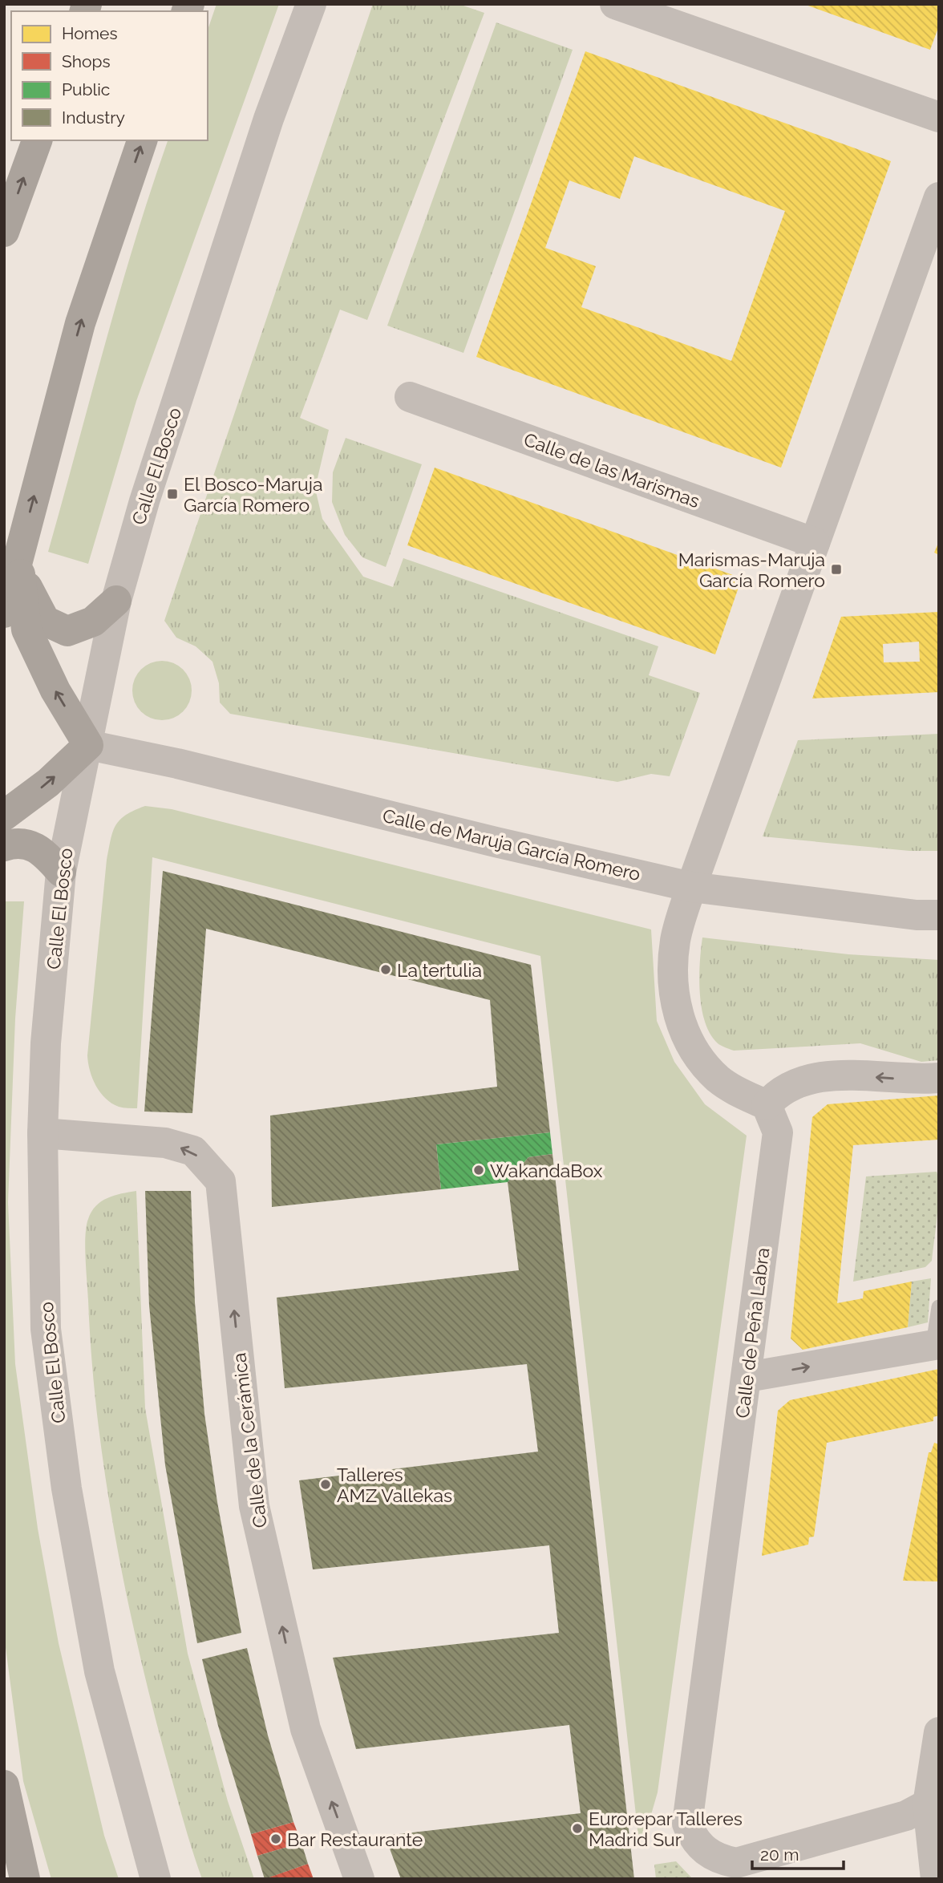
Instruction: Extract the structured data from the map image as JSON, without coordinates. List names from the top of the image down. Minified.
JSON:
{"streets":{"street":["Calle El Bosco","Calle de las Marismas","Calle de Maruja García Romero","Calle de Peña Labra","Calle de la Cerámica"]},"crossings":[["Calle El Bosco","Calle de Maruja García Romero"],["Calle El Bosco","Calle de la Cerámica"]],"one_way":["Calle de la Cerámica"],"places":{"transit":["El Bosco-Maruja García Romero","Marismas-Maruja García Romero"],"other":["La tertulia","WakandaBox","Talleres AMZ Vallekas","Eurorepar Talleres Madrid Sur","Bar Restaurante"]},"legend":["Homes","Shops","Public","Industry"],"scale_bar":"20 m"}
